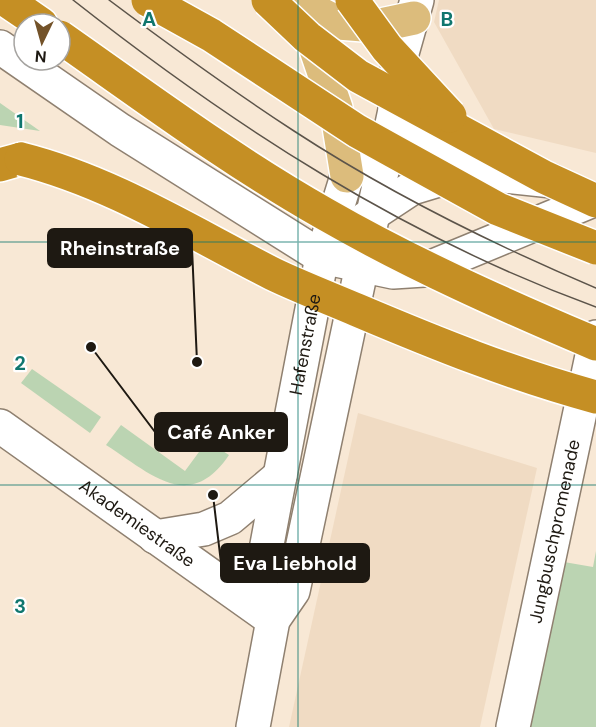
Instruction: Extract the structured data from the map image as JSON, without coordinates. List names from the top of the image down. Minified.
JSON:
{"streets":{"street":["Hafenstraße","Akademiestraße","Jungbuschpromenade"]},"crossings":[["Hafenstraße","Akademiestraße"]],"places":["Café Anker","Rheinstraße","Eva Liebhold"],"north":"bottom","grid":{"columns":["A","B"],"rows":["1","2","3"]}}
